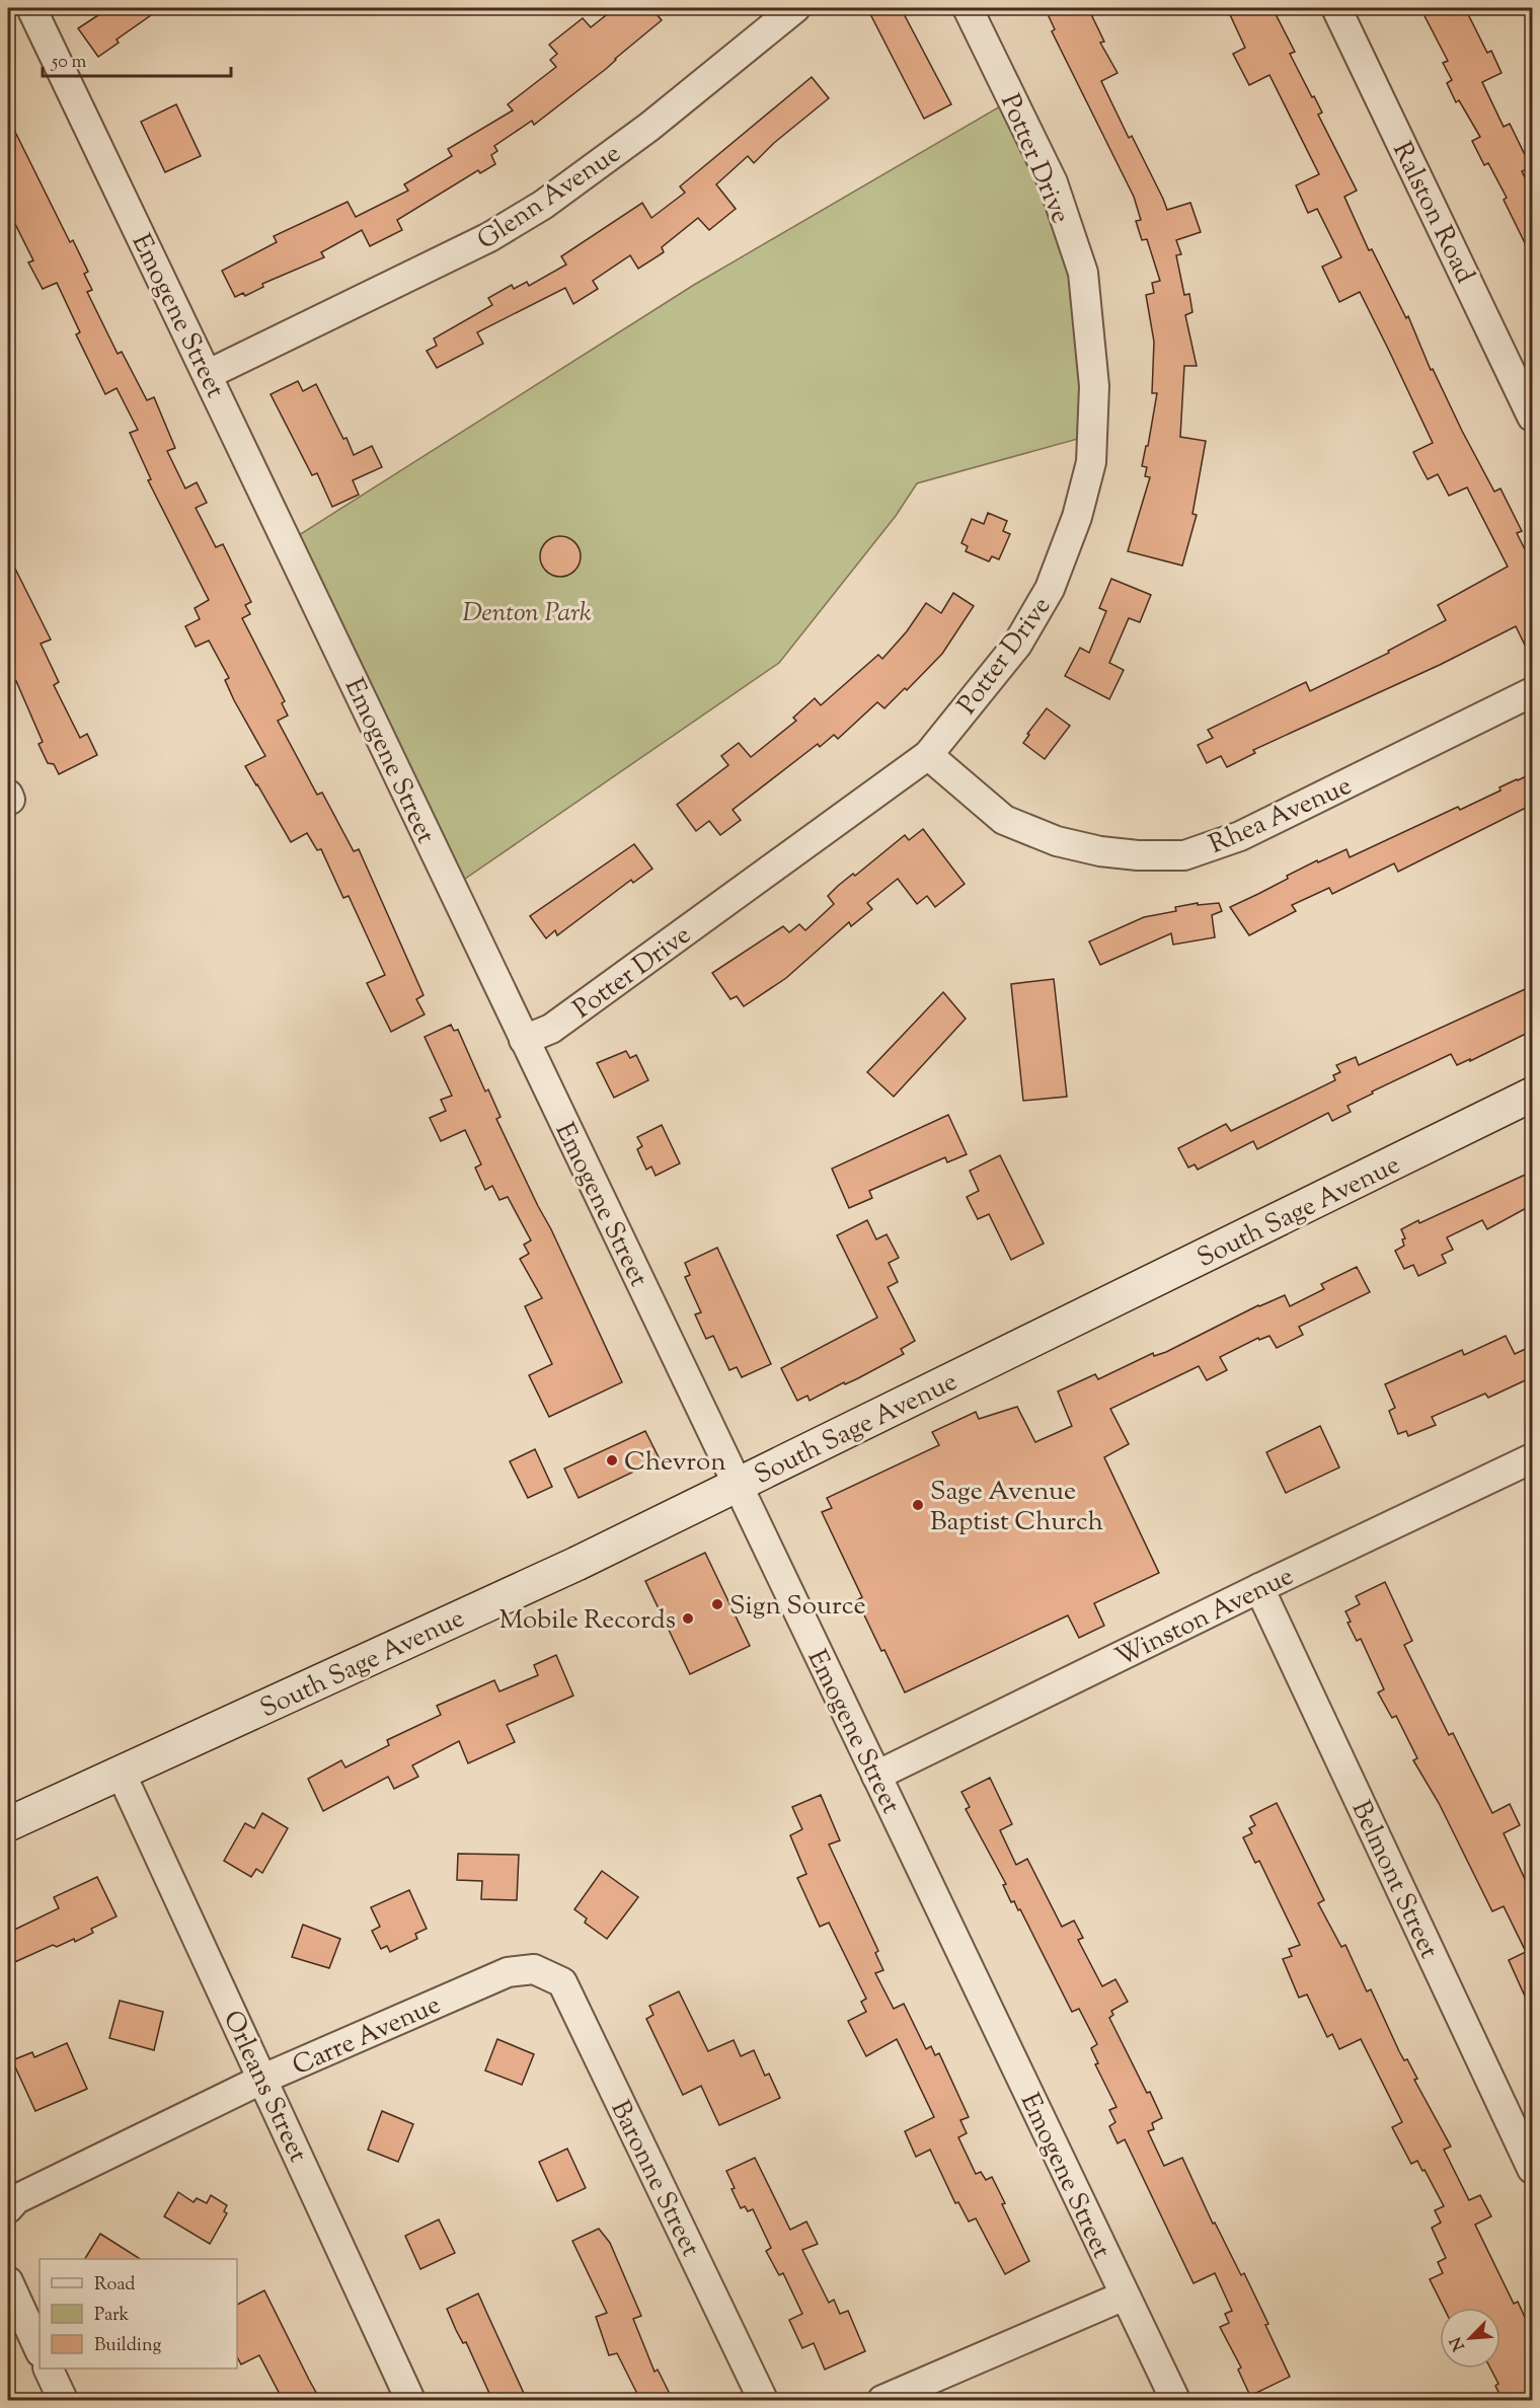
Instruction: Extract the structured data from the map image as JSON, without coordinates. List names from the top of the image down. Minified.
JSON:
{"streets":{"street":["Potter Drive","Glenn Avenue","Ralston Road","Emogene Street","Rhea Avenue","South Sage Avenue","Winston Avenue","Belmont Street","Carre Avenue","Orleans Street","Baronne Street"]},"crossings":[["Potter Drive","Emogene Street"],["Potter Drive","Rhea Avenue"],["Glenn Avenue","Emogene Street"],["Emogene Street","South Sage Avenue"],["Emogene Street","Winston Avenue"],["South Sage Avenue","Orleans Street"],["Winston Avenue","Belmont Street"],["Carre Avenue","Orleans Street"],["Carre Avenue","Baronne Street"]],"parks":["Denton Park"],"places":["Chevron","Sage Avenue Baptist Church","Sign Source","Mobile Records"],"legend":["Road","Park","Building"],"scale_bar":"50 m","north":"bottom left"}
